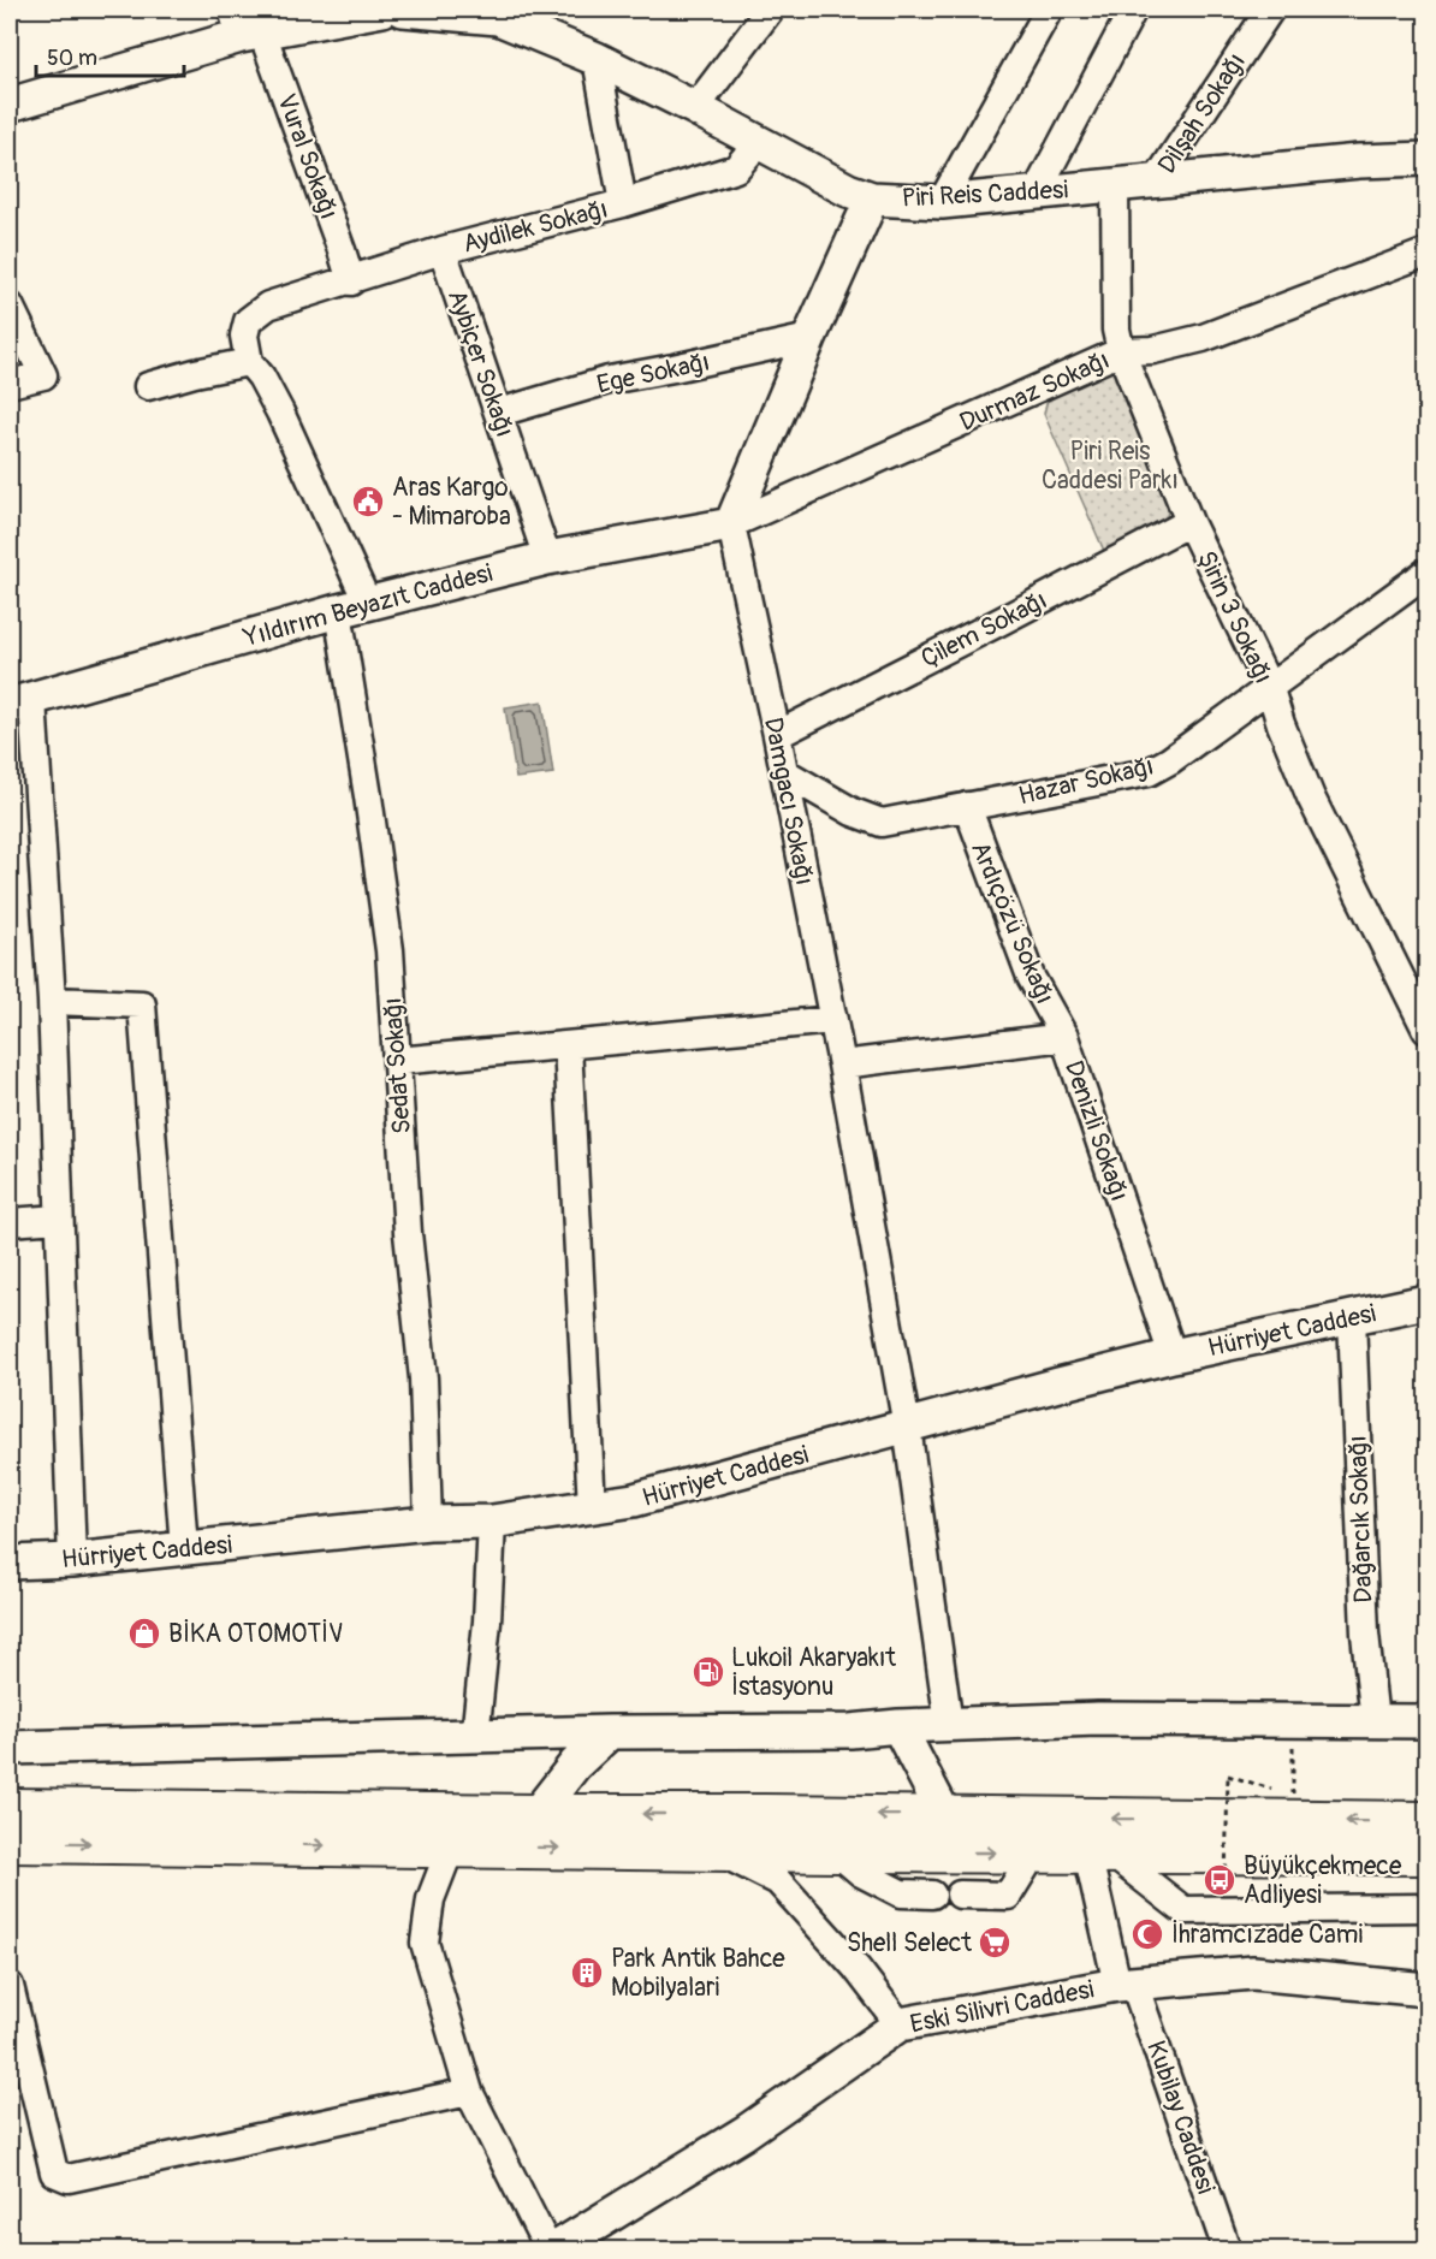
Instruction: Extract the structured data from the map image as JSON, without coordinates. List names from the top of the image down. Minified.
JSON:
{"streets":{"main road":["Piri Reis Caddesi","Yıldırım Beyazıt Caddesi","Hürriyet Caddesi","Eski Silivri Caddesi"],"street":["Dilşah Sokağı","Vural Sokağı","Aydilek Sokağı","Aybiçer Sokağı","Ege Sokağı","Durmaz Sokağı","Şirin 3 Sokağı","Çilem Sokağı","Hazar Sokağı","Damgacı Sokağı","Ardıçözü Sokağı","Sedat Sokağı","Denizli Sokağı","Dağarcık Sokağı","Kubilay Caddesi"]},"crossings":[["Dilşah Sokağı","Piri Reis Caddesi"],["Vural Sokağı","Aydilek Sokağı"],["Piri Reis Caddesi","Aydilek Sokağı"],["Piri Reis Caddesi","Şirin 3 Sokağı"],["Aydilek Sokağı","Aybiçer Sokağı"],["Aydilek Sokağı","Sedat Sokağı"],["Aybiçer Sokağı","Ege Sokağı"],["Aybiçer Sokağı","Yıldırım Beyazıt Caddesi"],["Durmaz Sokağı","Yıldırım Beyazıt Caddesi"],["Durmaz Sokağı","Şirin 3 Sokağı"],["Durmaz Sokağı","Damgacı Sokağı"],["Yıldırım Beyazıt Caddesi","Damgacı Sokağı"],["Yıldırım Beyazıt Caddesi","Sedat Sokağı"],["Şirin 3 Sokağı","Çilem Sokağı"],["Şirin 3 Sokağı","Hazar Sokağı"],["Çilem Sokağı","Damgacı Sokağı"],["Hazar Sokağı","Damgacı Sokağı"],["Hazar Sokağı","Ardıçözü Sokağı"],["Damgacı Sokağı","Denizli Sokağı"],["Damgacı Sokağı","Hürriyet Caddesi"],["Ardıçözü Sokağı","Denizli Sokağı"],["Sedat Sokağı","Hürriyet Caddesi"],["Denizli Sokağı","Hürriyet Caddesi"],["Hürriyet Caddesi","Dağarcık Sokağı"],["Eski Silivri Caddesi","Kubilay Caddesi"]],"parks":["Piri Reis Caddesi Parkı"],"places":{"public building":["Aras Kargo - Mimaroba"],"shop":["BİKA OTOMOTİV"],"fuel station":["Lukoil Akaryakıt İstasyonu"],"bus stop":["Büyükçekmece Adliyesi"],"mosque":["İhramcızade Cami"],"supermarket":["Shell Select"],"building":["Park Antik Bahce Mobilyalari"]},"scale_bar":"50 m"}
